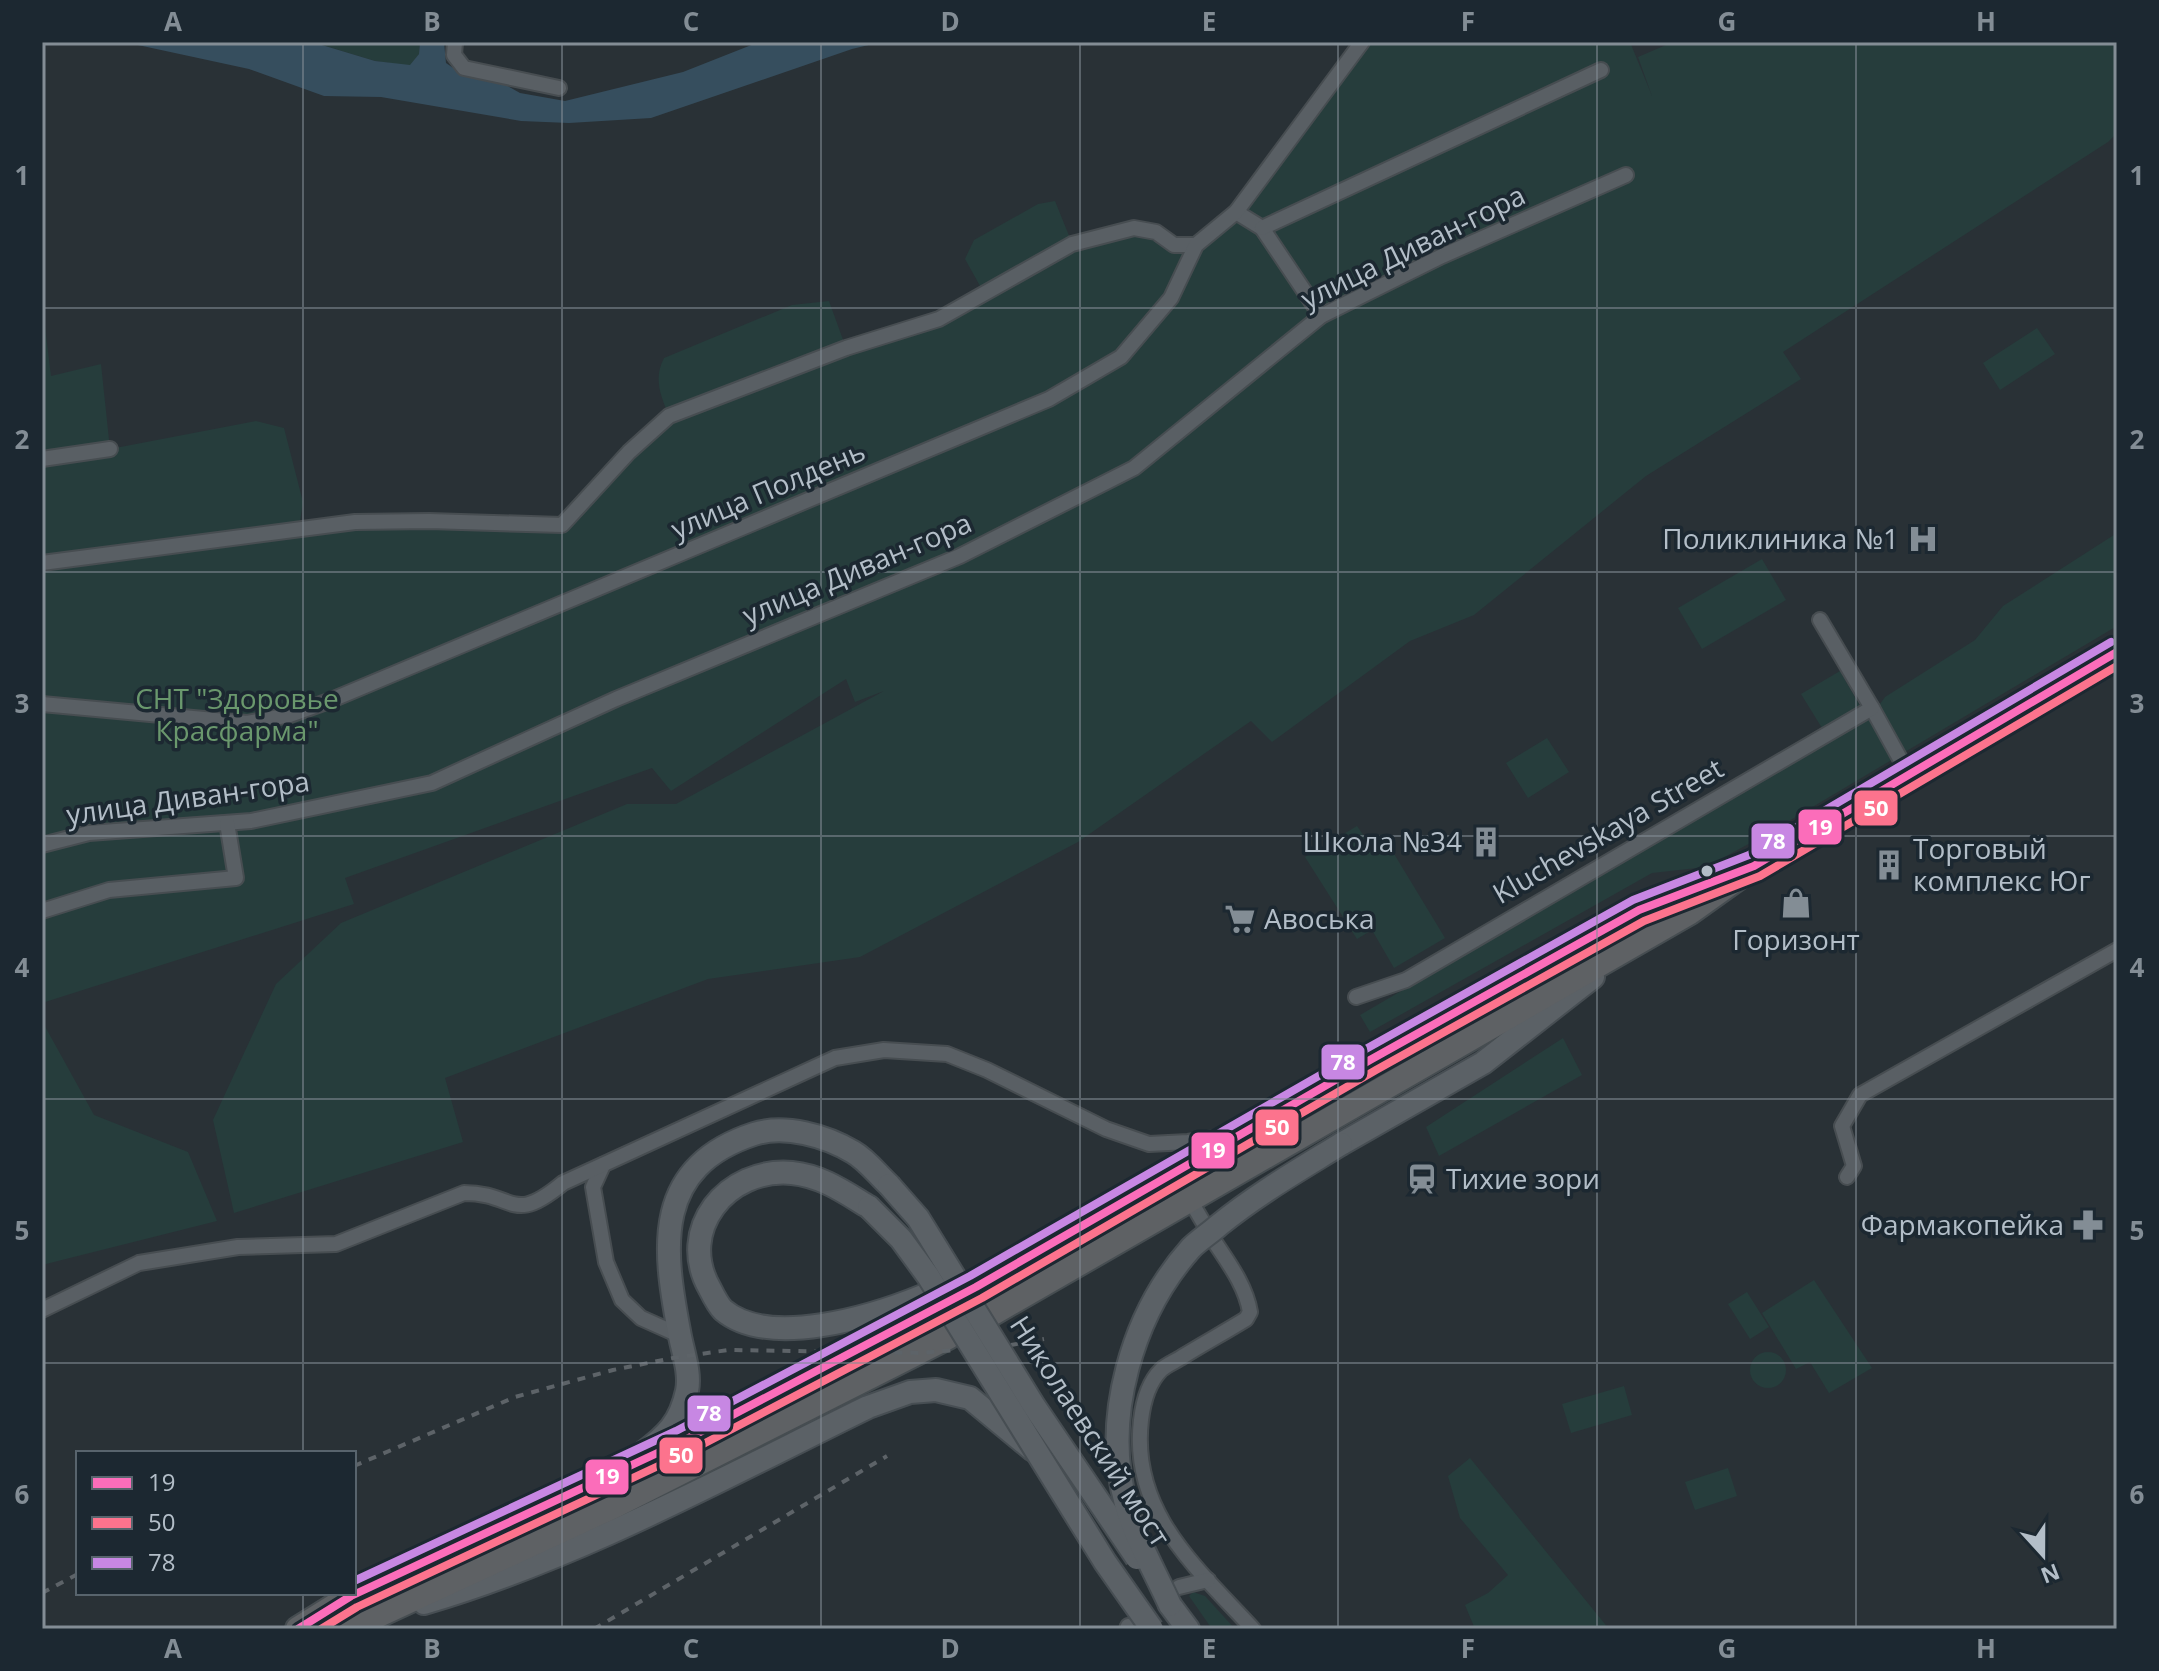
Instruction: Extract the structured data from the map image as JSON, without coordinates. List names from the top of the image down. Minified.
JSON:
{"streets":{"main road":["Николаевский мост"],"street":["улица Диван-гора","улица Полдень","Kluchevskaya Street"]},"parks":["СНТ \"Здоровье Красфарма\""],"places":{"hospital":["Поликлиника №1"],"building":["Школа №34","Торговый комплекс Юг"],"shop":["Горизонт"],"supermarket":["Авоська"],"station":["Тихие зори"],"pharmacy":["Фармакопейка"]},"lines":["transit line 78","transit line 19","transit line 50"],"legend":["19","50","78"],"north":"bottom","grid":{"columns":["A","B","C","D","E","F","G","H"],"rows":["1","2","3","4","5","6"]}}
